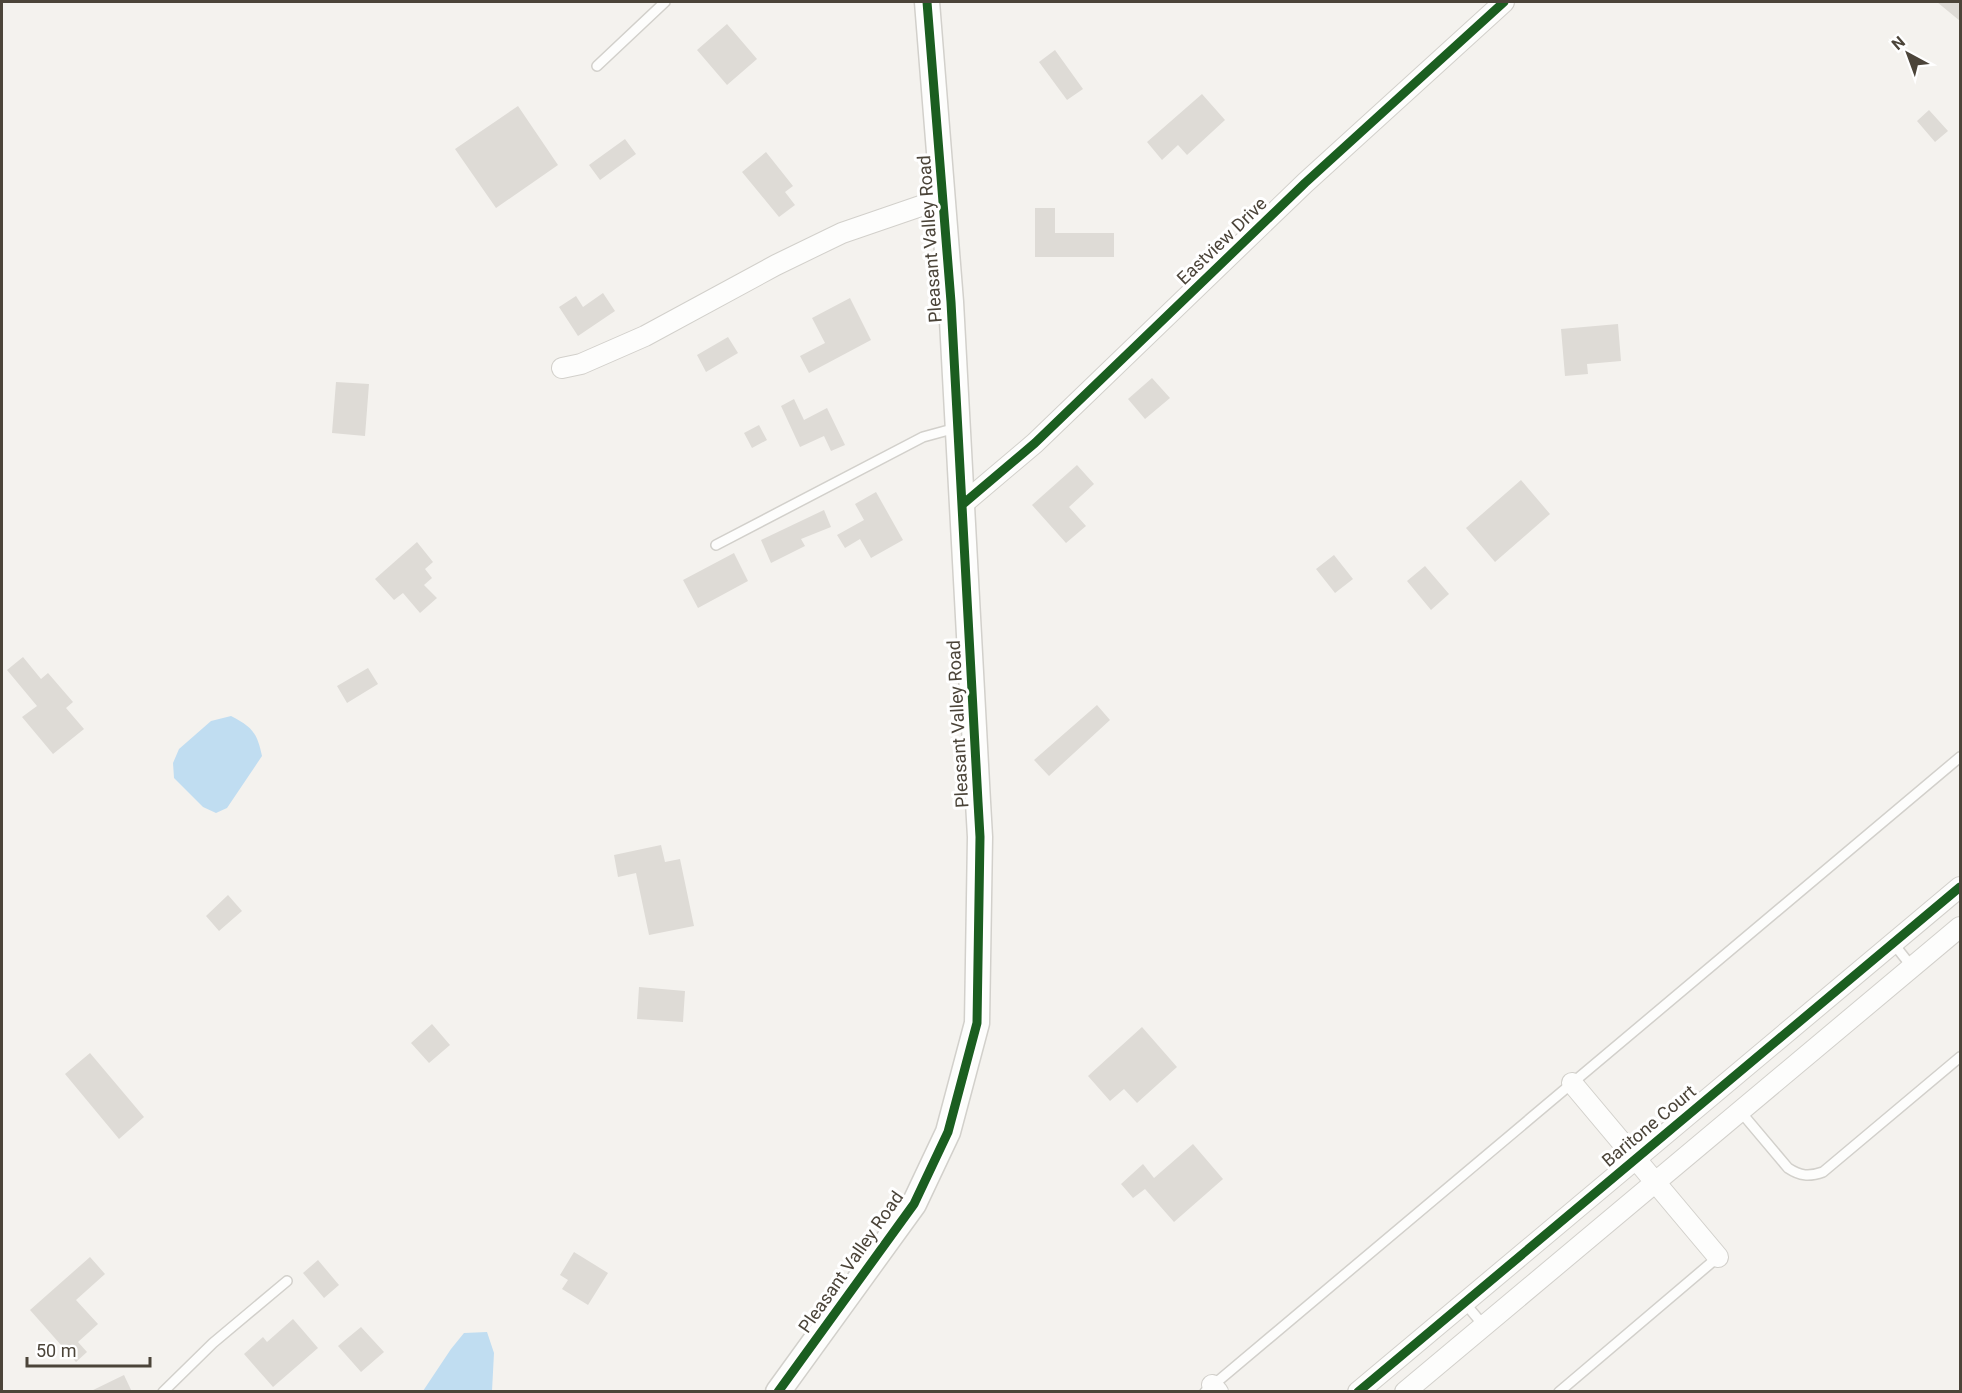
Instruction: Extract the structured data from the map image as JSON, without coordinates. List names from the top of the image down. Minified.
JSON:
{"streets":{"street":["Pleasant Valley Road","Eastview Drive","Baritone Court"]},"crossings":[["Pleasant Valley Road","Eastview Drive"]],"scale_bar":"50 m","north":"top left"}
